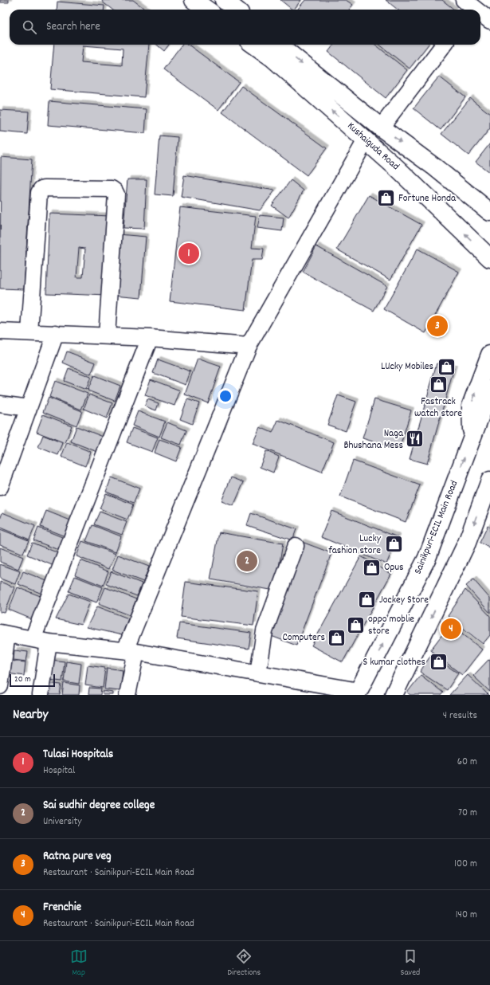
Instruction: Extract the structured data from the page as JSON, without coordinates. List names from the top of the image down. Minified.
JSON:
{"streets":{"main road":["Kushaiguda Road","Sainikpuri-ECIL Main Road"]},"places":{"shop":["Fortune Honda","LUcky Mobiles","Fastrack watch store","Lucky fashion store","Opus","Jockey Store","oppo moblie store","Computers","S kumar clothes"],"restaurant":["Naga Bhushana Mess"]},"scale_bar":"20 m","page":{"search":"Search here","pins":["1","3","2","4"],"scale":"20 m","heading":["Nearby","4 results"],"list":[{"mark":"1","name":"Tulasi Hospitals","note":"Hospital","value":"60 m"},{"mark":"2","name":"Sai sudhir degree college","note":"University","value":"70 m"},{"mark":"3","name":"Ratna pure veg","note":"Restaurant · Sainikpuri-ECIL Main Road","value":"100 m"},{"mark":"4","name":"Frenchie","note":"Restaurant · Sainikpuri-ECIL Main Road","value":"140 m"}],"nav":["Map","Directions","Saved"]}}
